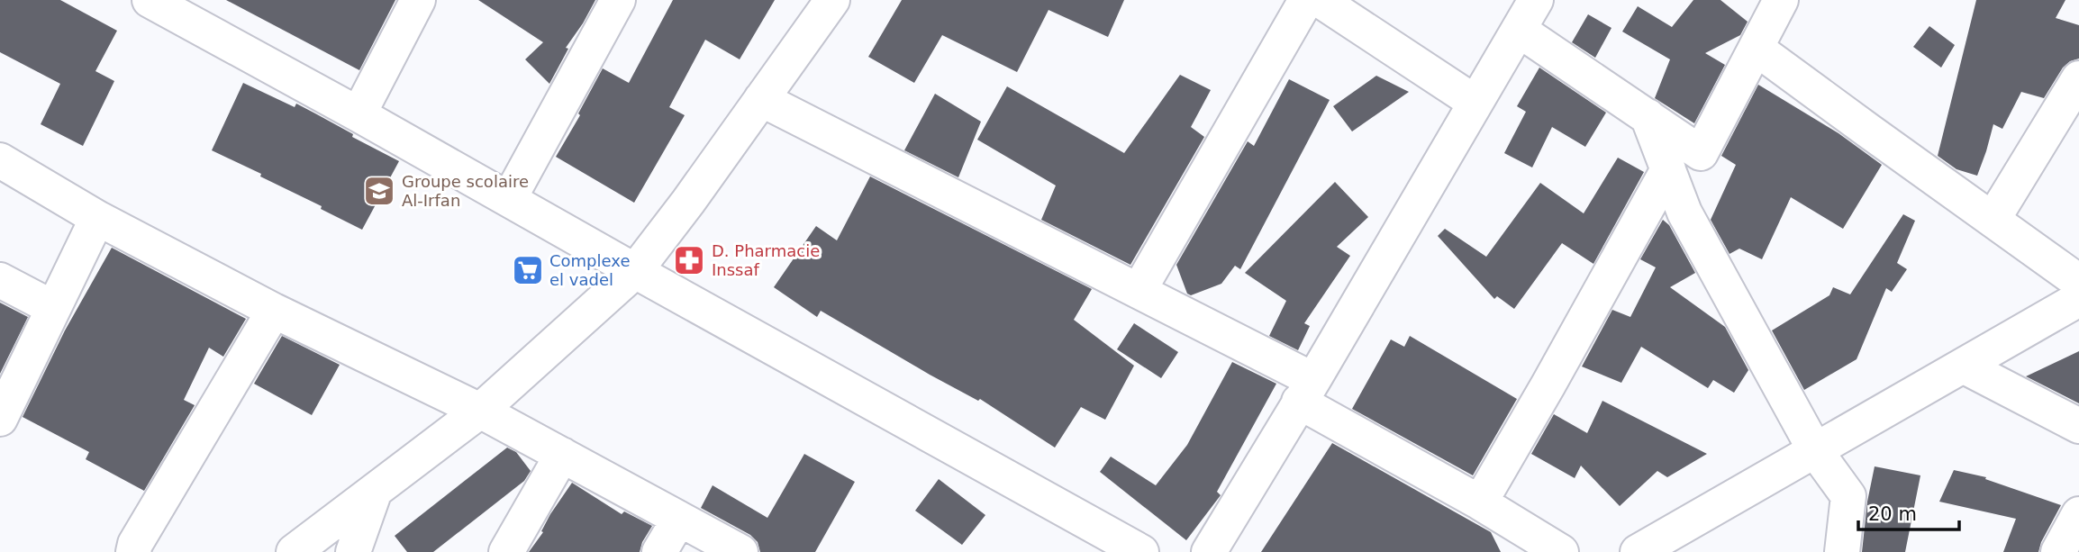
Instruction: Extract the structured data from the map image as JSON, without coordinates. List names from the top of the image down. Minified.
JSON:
{"places":{"school or university":["Groupe scolaire Al-Irfan"],"pharmacy":["D. Pharmacie Inssaf"],"supermarket":["Complexe el vadel"]},"scale_bar":"20 m"}
